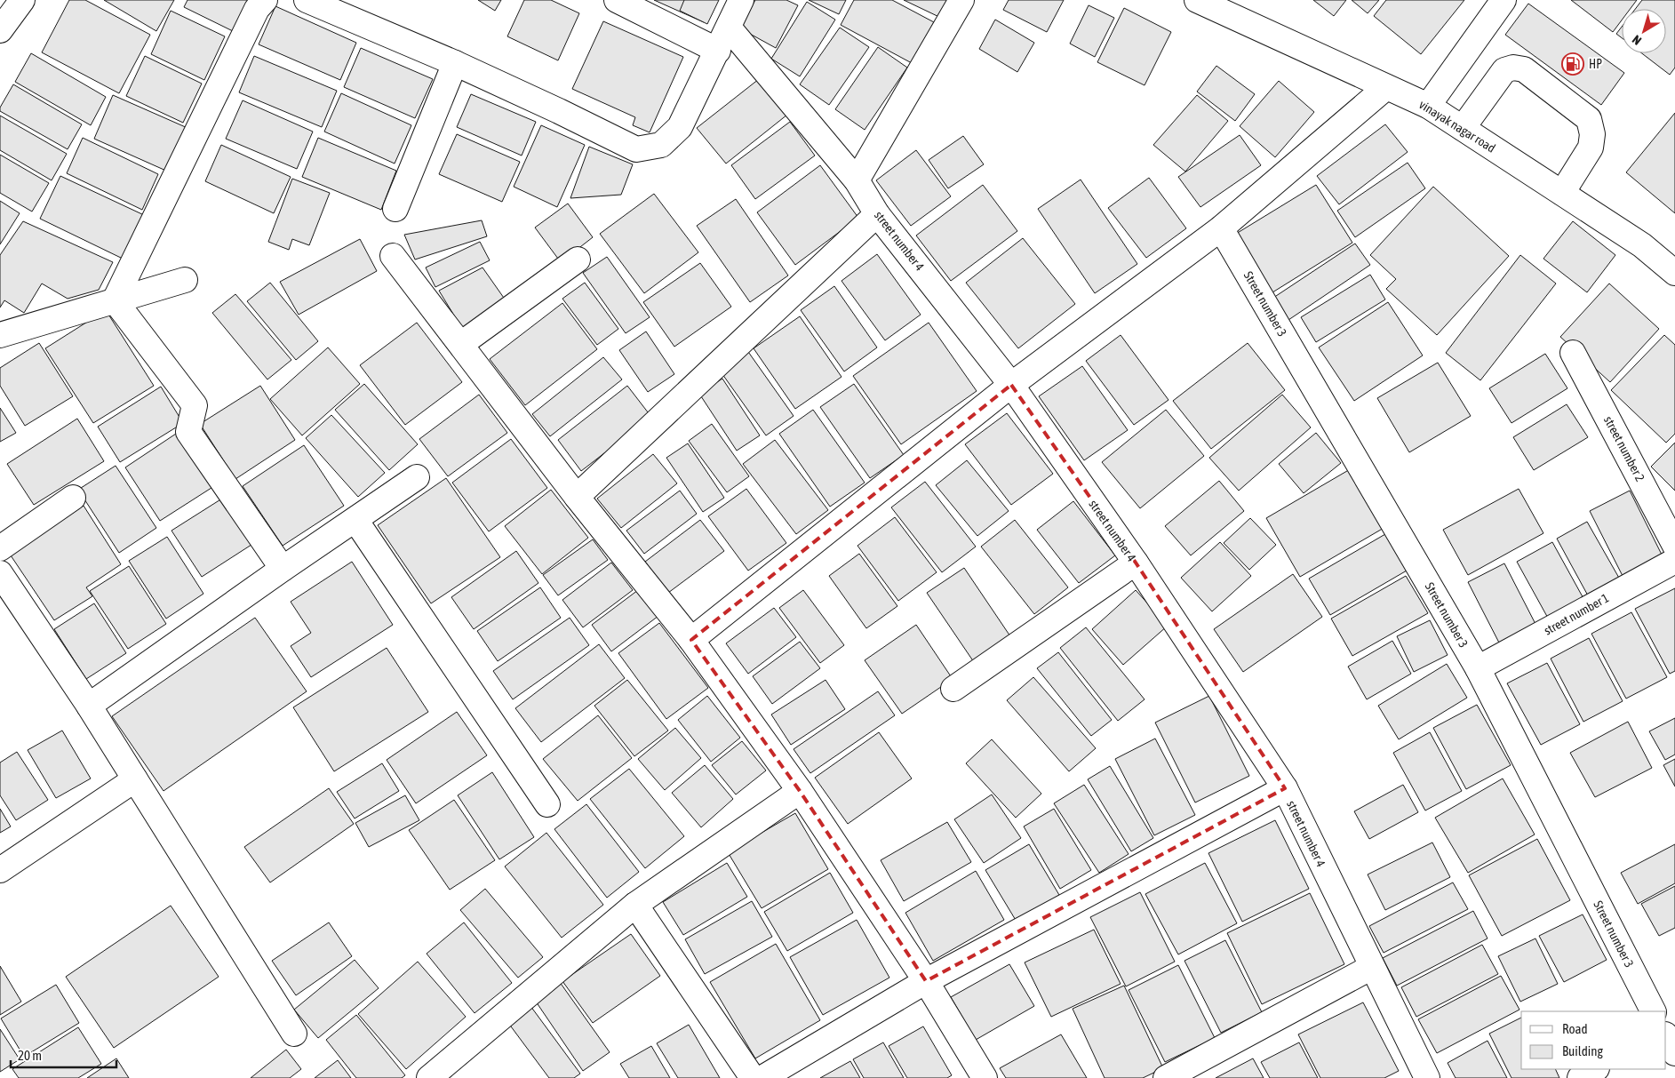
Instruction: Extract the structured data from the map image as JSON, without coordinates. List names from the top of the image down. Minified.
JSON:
{"streets":{"street":["vinayak nagar road","street number 4","Street number 3","street number 2","street number 1"]},"crossings":[["Street number 3","street number 1"]],"places":{"fuel station":["HP"]},"legend":["Road","Building"],"scale_bar":"20 m","north":"bottom left"}
